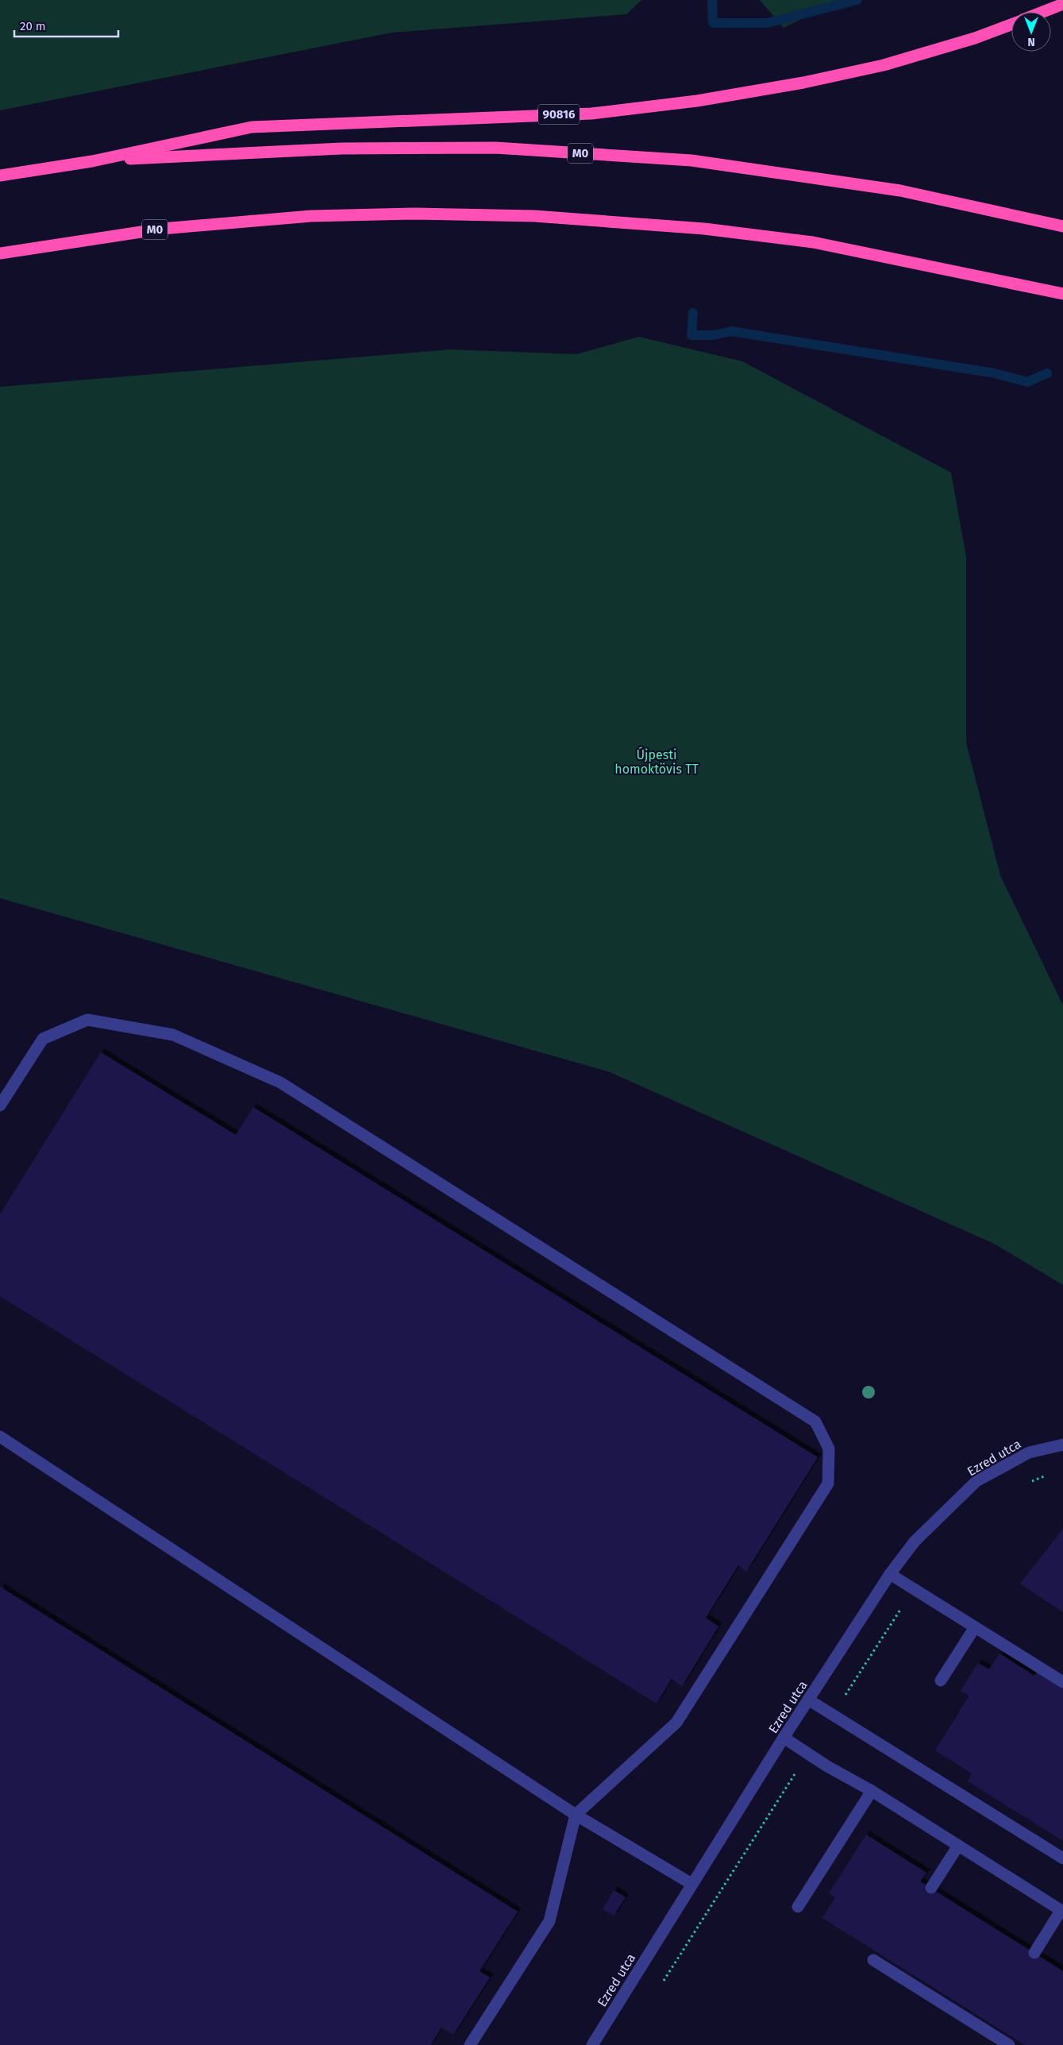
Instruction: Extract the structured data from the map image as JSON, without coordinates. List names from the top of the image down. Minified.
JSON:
{"streets":{"highway":["90816","M0"],"street":["Ezred utca"]},"crossings":[["90816","M0"]],"parks":["Újpesti homoktövis TT"],"scale_bar":"20 m","north":"bottom"}
